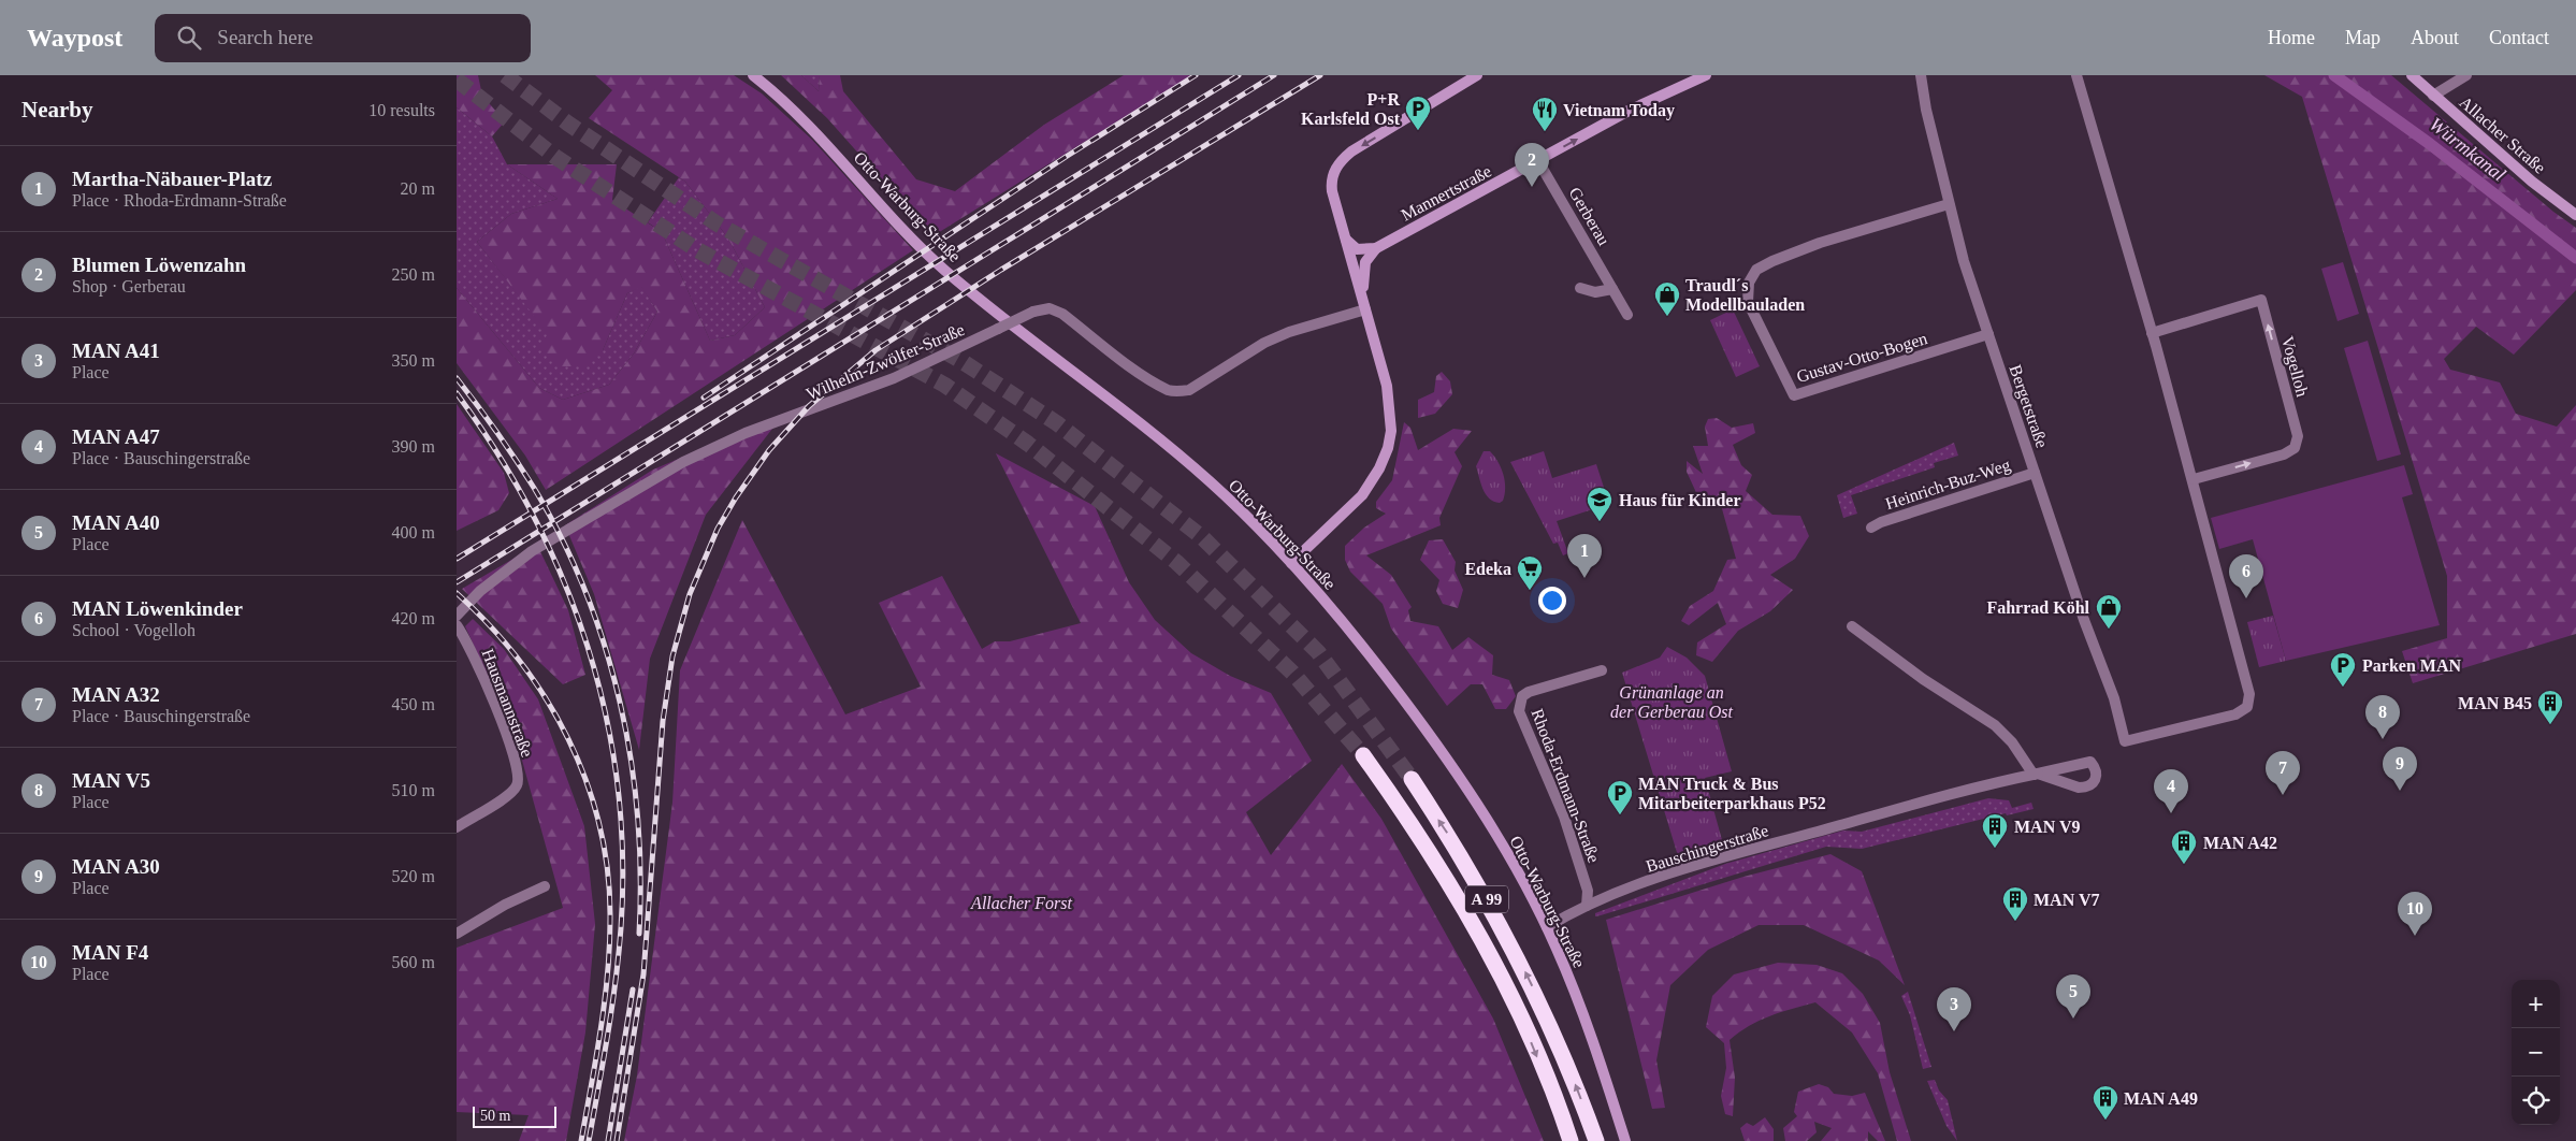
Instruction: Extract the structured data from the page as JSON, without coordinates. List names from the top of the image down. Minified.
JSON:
{"streets":{"highway":["A 99"],"main road":["Allacher Straße","Mannertstraße","Otto-Warburg-Straße"],"street":["Gerberau","Gustav-Otto-Bogen","Wilhelm-Zwölfer-Straße","Vogelloh","Bergetstraße","Heinrich-Buz-Weg","Hausmannstraße","Rhoda-Erdmann-Straße","Bauschingerstraße"]},"crossings":[["Mannertstraße","Gerberau"],["Otto-Warburg-Straße","Bauschingerstraße"],["Gustav-Otto-Bogen","Bergetstraße"],["Vogelloh","Bergetstraße"],["Bergetstraße","Heinrich-Buz-Weg"],["Rhoda-Erdmann-Straße","Bauschingerstraße"]],"one_way":["Mannertstraße"],"water":["Würmkanal"],"parks":["Grünanlage an der Gerberau Ost","Allacher Forst"],"places":{"parking":["P+R Karlsfeld Ost","Parken MAN","MAN Truck & Bus Mitarbeiterparkhaus P52"],"restaurant":["Vietnam Today"],"shop":["Traudl´s Modellbauladen","Fahrrad Köhl"],"school or university":["Haus für Kinder"],"supermarket":["Edeka"],"building":["MAN B45","MAN V9","MAN A42","MAN V7","MAN A49"]},"scale_bar":"50 m","page":{"header":"Waypost","search":"Search here","nav":["Home","Map","About","Contact"],"heading":["Nearby","10 results"],"pins":["2","1","6","8","9","7","4","10","5","3"],"list":[{"mark":"1","name":"Martha-Näbauer-Platz","note":"Place · Rhoda-Erdmann-Straße","value":"20 m"},{"mark":"2","name":"Blumen Löwenzahn","note":"Shop · Gerberau","value":"250 m"},{"mark":"3","name":"MAN A41","note":"Place","value":"350 m"},{"mark":"4","name":"MAN A47","note":"Place · Bauschingerstraße","value":"390 m"},{"mark":"5","name":"MAN A40","note":"Place","value":"400 m"},{"mark":"6","name":"MAN Löwenkinder","note":"School · Vogelloh","value":"420 m"},{"mark":"7","name":"MAN A32","note":"Place · Bauschingerstraße","value":"450 m"},{"mark":"8","name":"MAN V5","note":"Place","value":"510 m"},{"mark":"9","name":"MAN A30","note":"Place","value":"520 m"},{"mark":"10","name":"MAN F4","note":"Place","value":"560 m"}],"map_buttons":["+","−"],"scale":"50 m"}}
